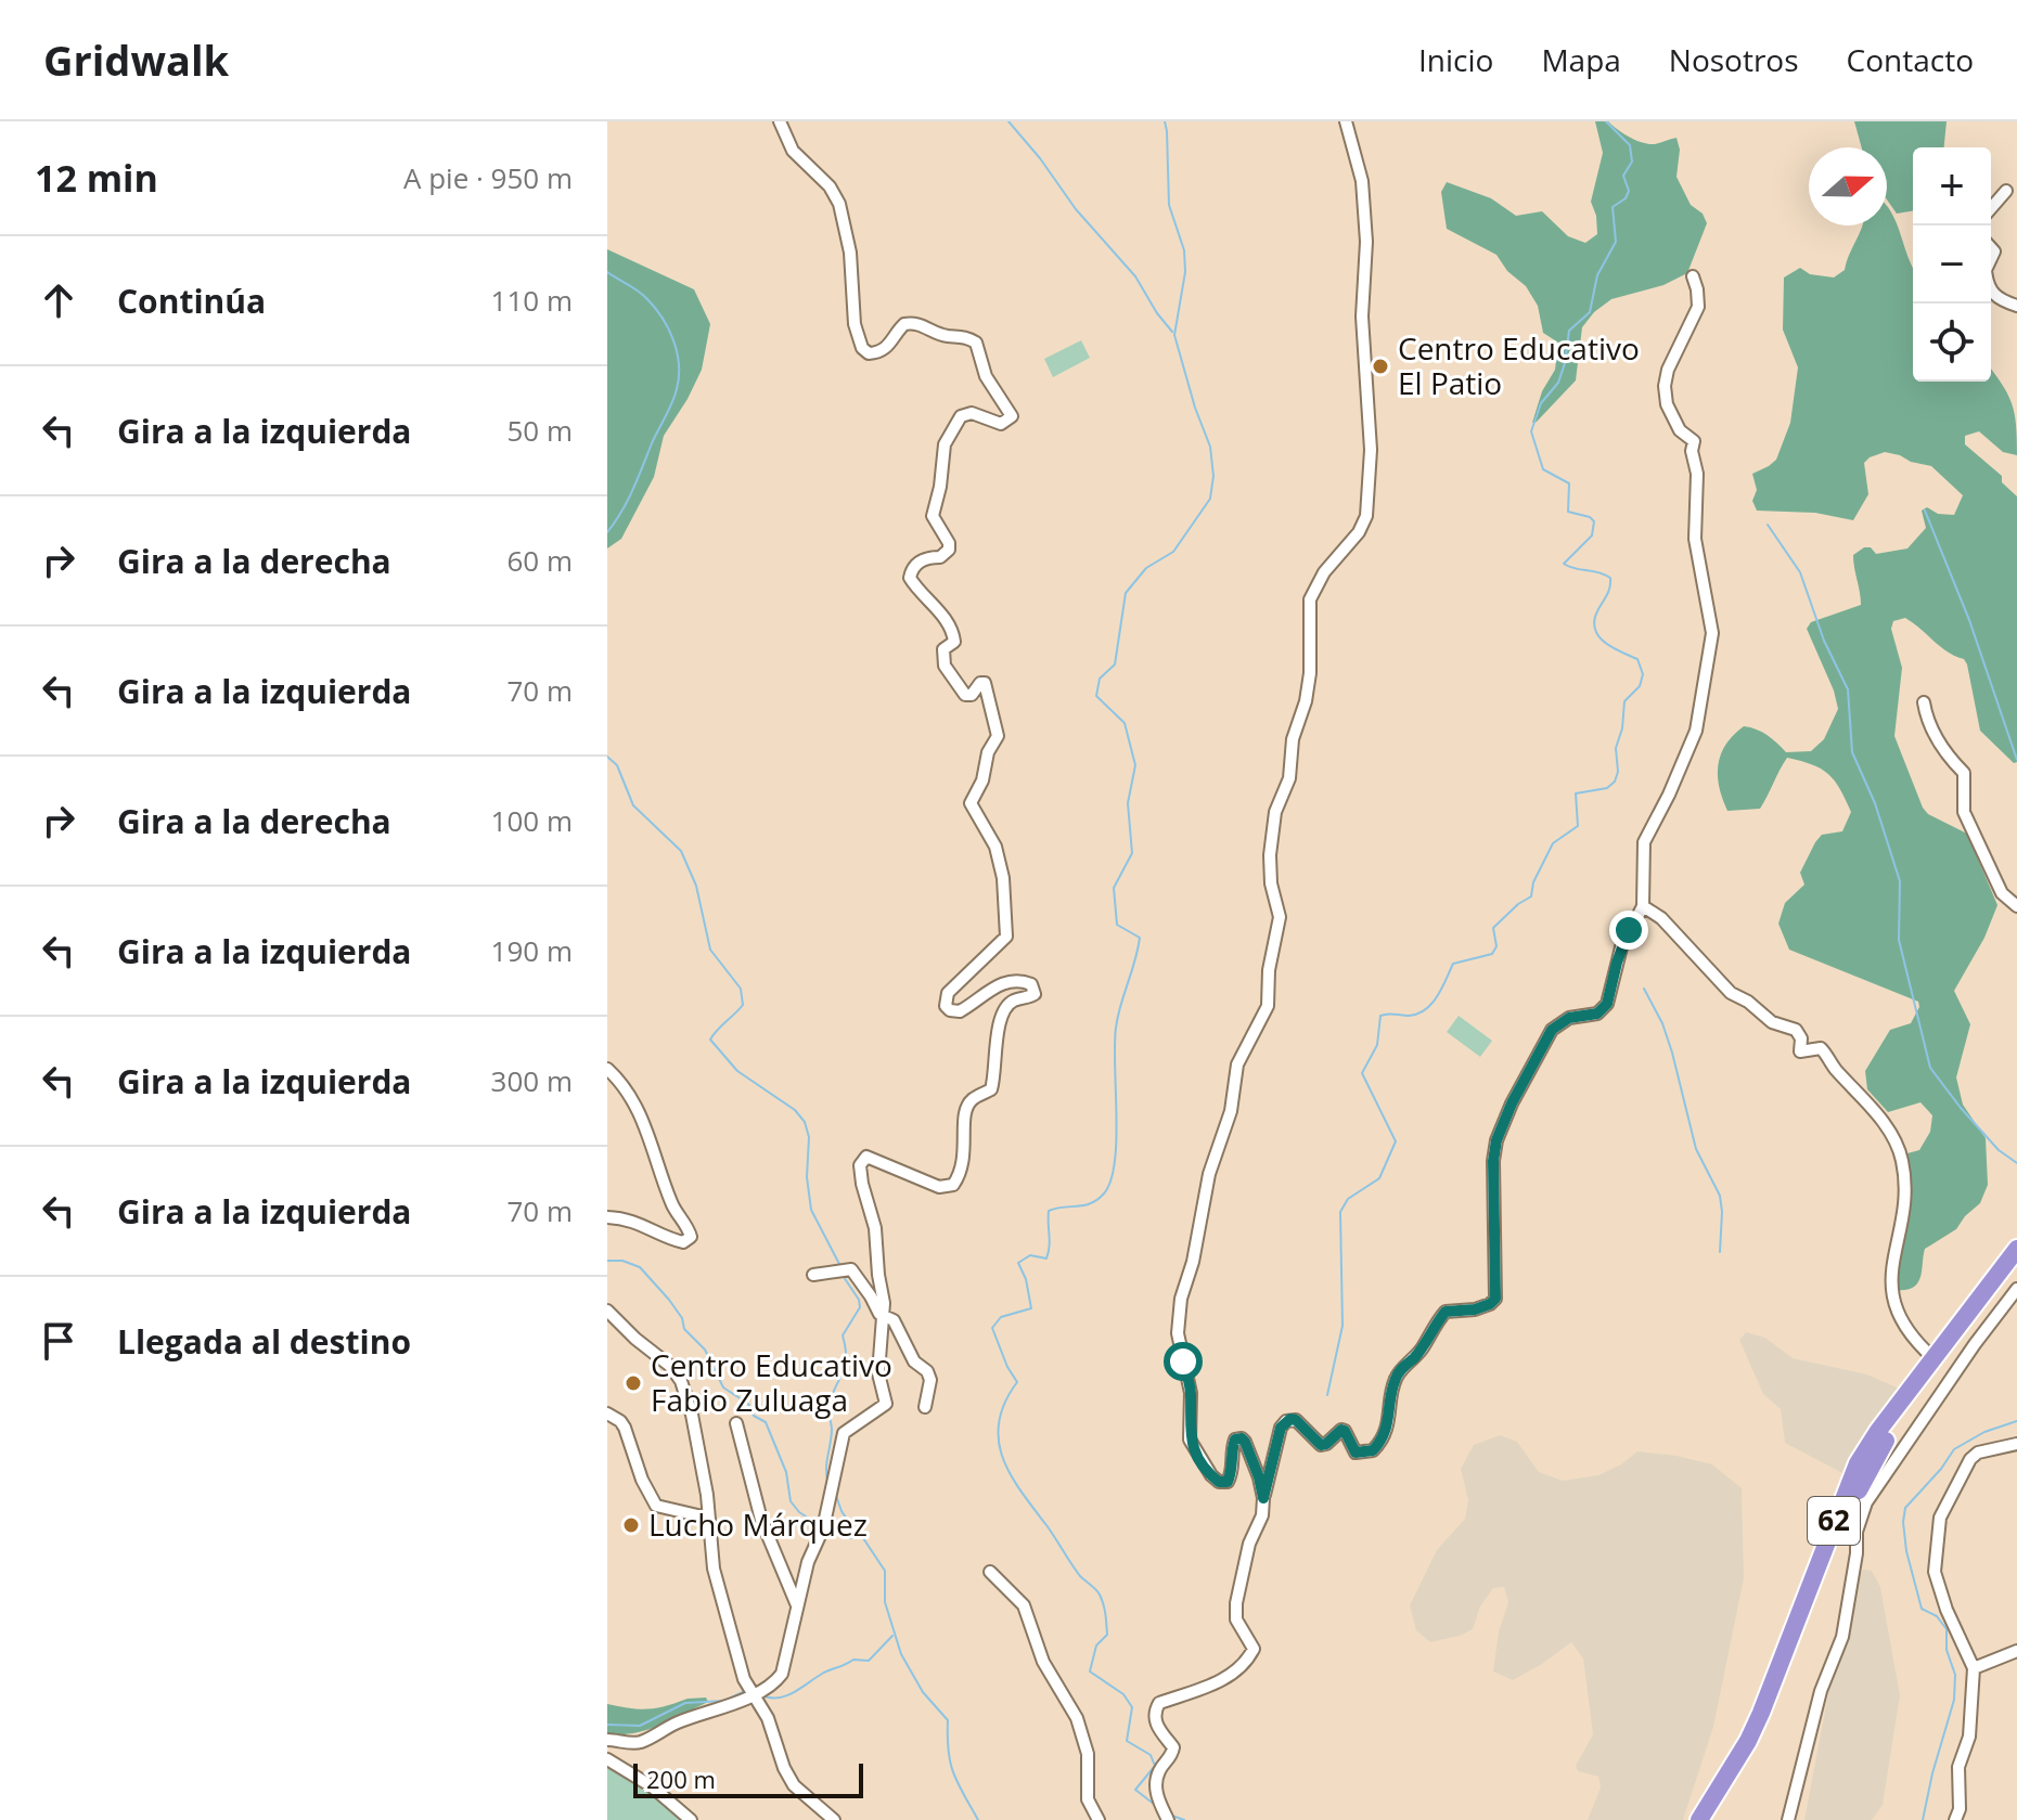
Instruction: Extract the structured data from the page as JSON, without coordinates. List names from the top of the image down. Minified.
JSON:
{"streets":{"highway":["62"]},"places":["Centro Educativo El Patio","Centro Educativo Fabio Zuluaga","Lucho Márquez"],"scale_bar":"200 m","north":"right","page":{"header":"Gridwalk","nav":["Inicio","Mapa","Nosotros","Contacto"],"heading":["12 min","A pie · 950 m"],"map_buttons":["+","−"],"list":[["Continúa","110 m"],["Gira a la izquierda","50 m"],["Gira a la derecha","60 m"],["Gira a la izquierda","70 m"],["Gira a la derecha","100 m"],["Gira a la izquierda","190 m"],["Gira a la izquierda","300 m"],["Gira a la izquierda","70 m"],"Llegada al destino"],"scale":"200 m"}}
